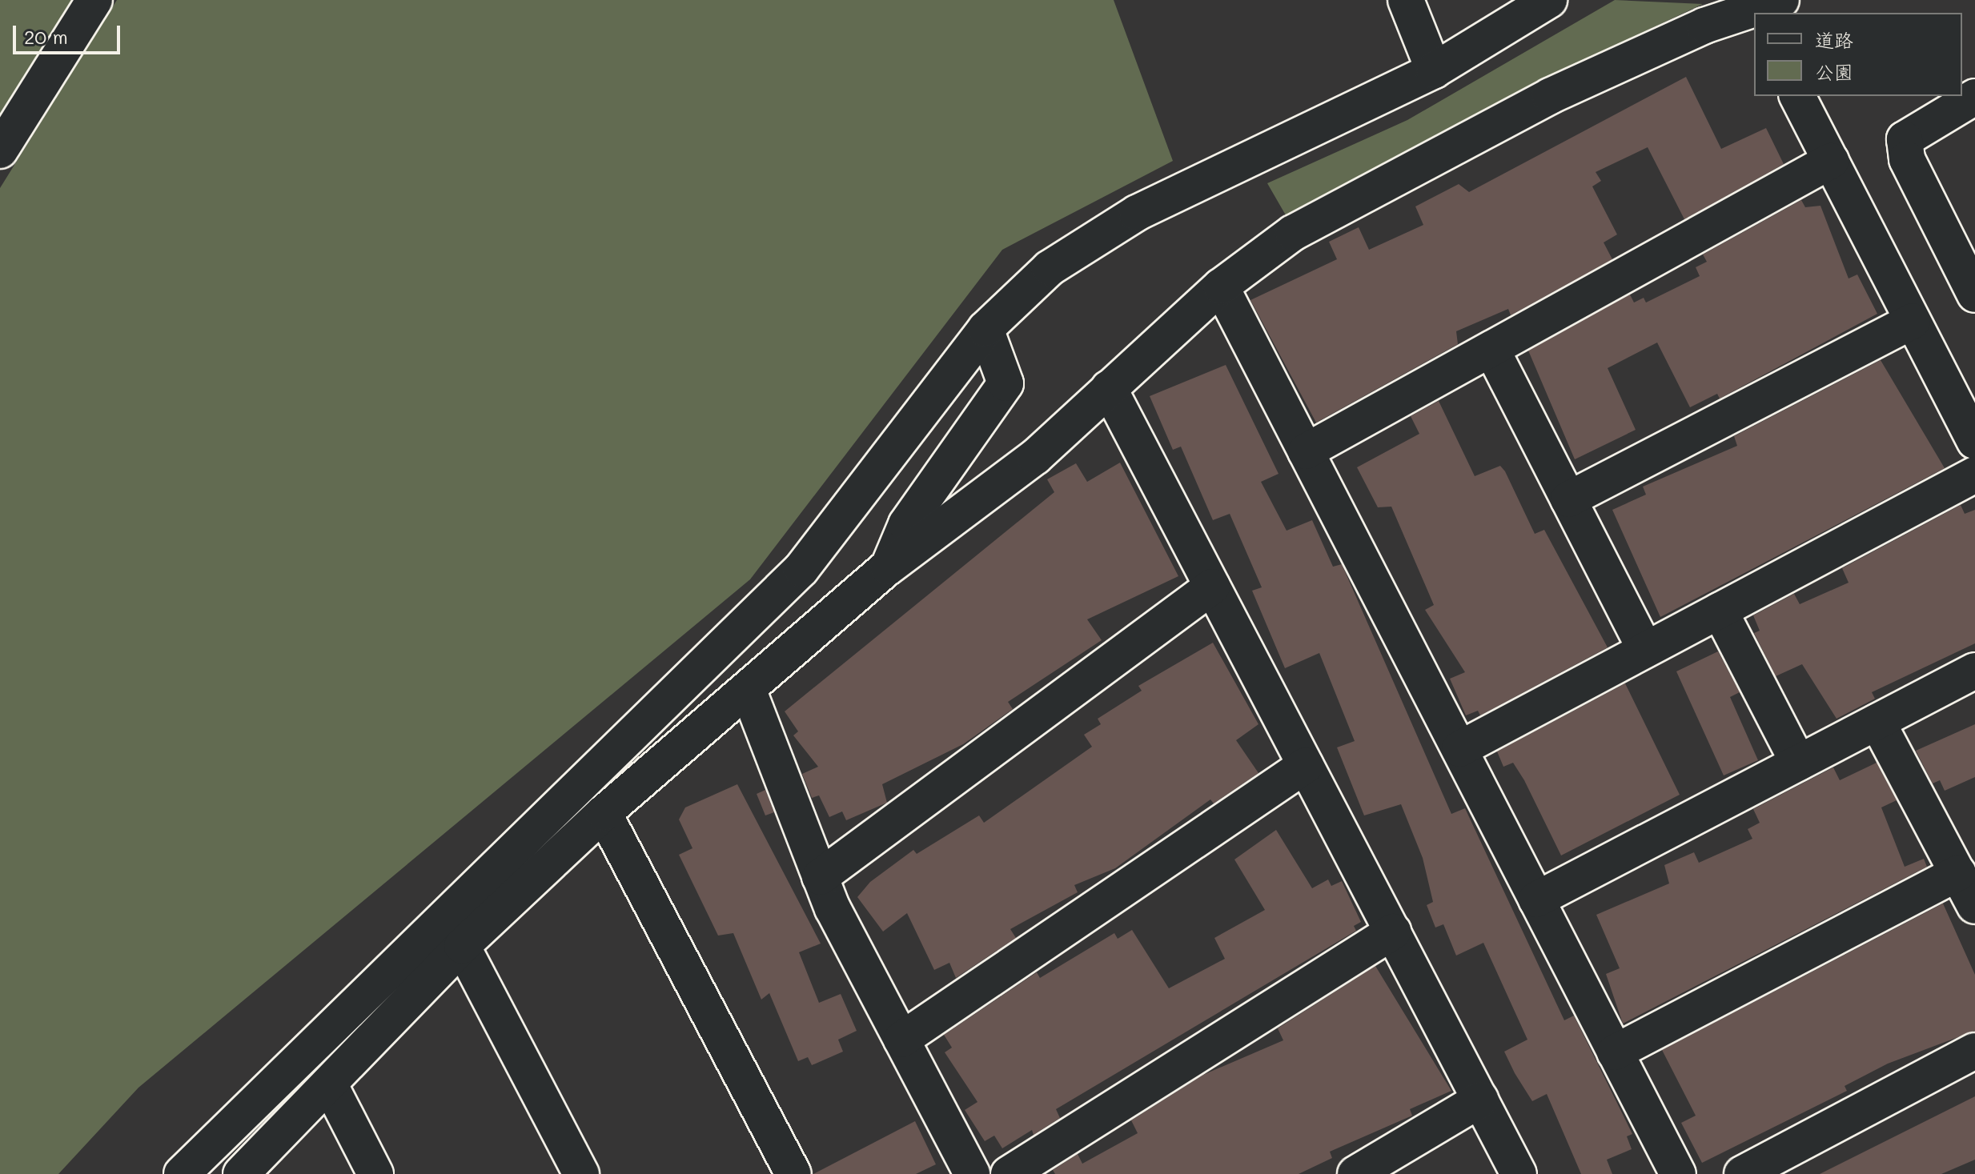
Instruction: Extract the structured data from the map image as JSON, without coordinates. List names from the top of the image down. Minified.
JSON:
{"legend":["道路","公園"],"scale_bar":"20 m"}
